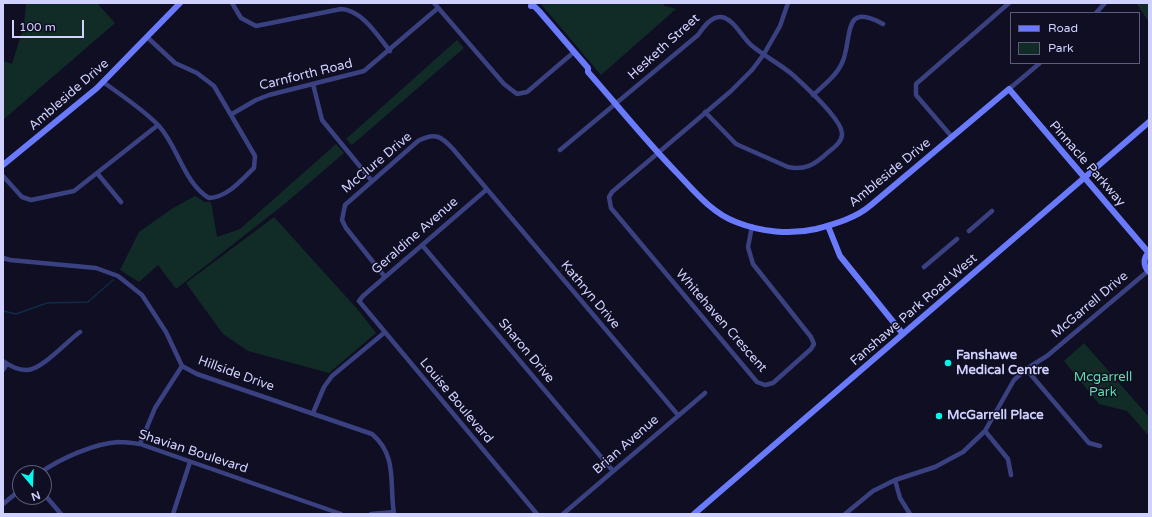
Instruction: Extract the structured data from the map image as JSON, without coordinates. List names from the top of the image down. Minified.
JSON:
{"streets":{"street":["Hesketh Street","Carnforth Road","Ambleside Drive","McClure Drive","Pinnacle Parkway","Geraldine Avenue","Kathryn Drive","McGarrell Drive","Fanshawe Park Road West","Whitehaven Crescent","Sharon Drive","Hillside Drive","Louise Boulevard","Brian Avenue","Shavian Boulevard"]},"crossings":[["Hesketh Street","Ambleside Drive"],["Ambleside Drive","Pinnacle Parkway"],["Ambleside Drive","Whitehaven Crescent"],["McClure Drive","Geraldine Avenue"],["McClure Drive","Kathryn Drive"],["Pinnacle Parkway","Fanshawe Park Road West"],["Geraldine Avenue","Kathryn Drive"],["Geraldine Avenue","Sharon Drive"],["Geraldine Avenue","Louise Boulevard"],["Kathryn Drive","Brian Avenue"],["Sharon Drive","Brian Avenue"]],"parks":["Mcgarrell Park"],"places":["Fanshawe Medical Centre","McGarrell Place"],"legend":["Road","Park"],"scale_bar":"100 m","north":"bottom"}
